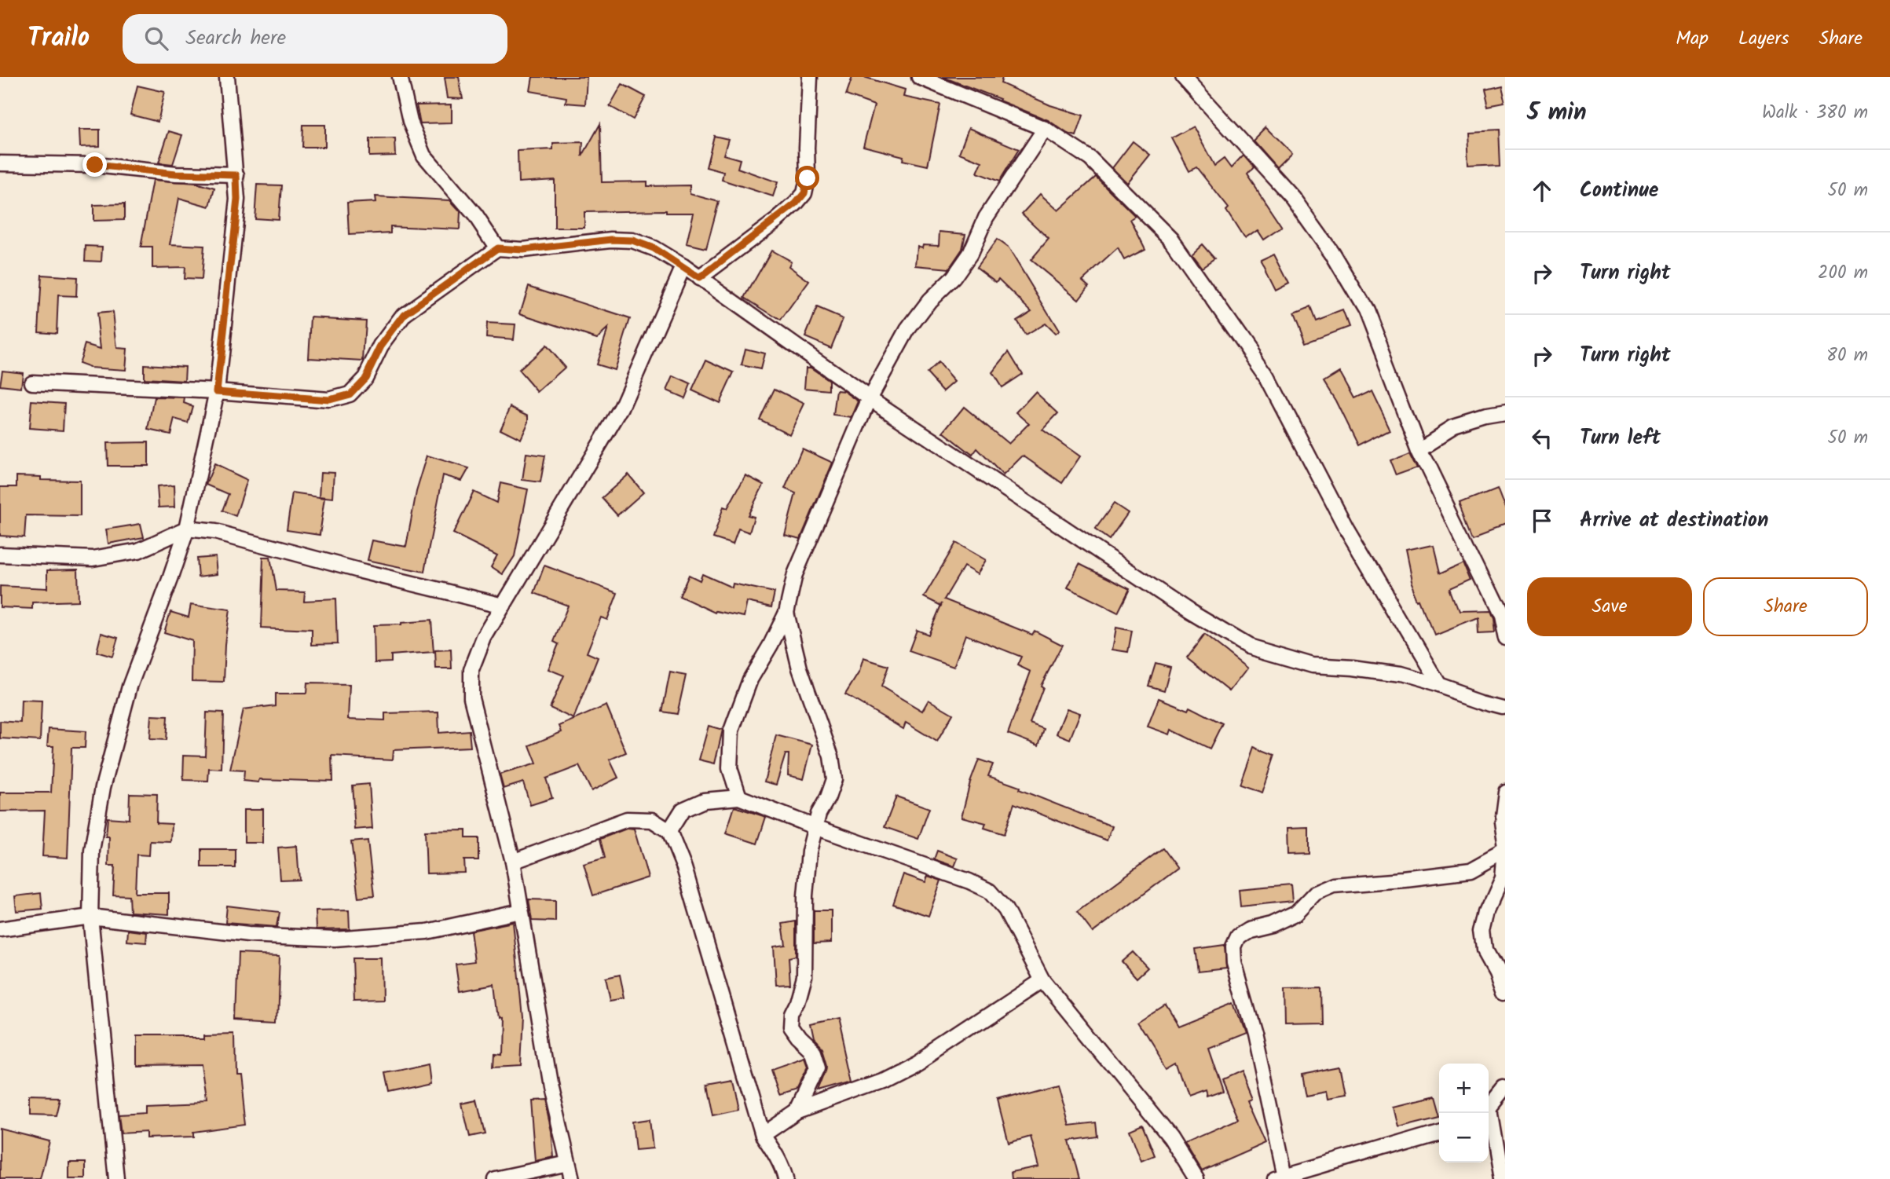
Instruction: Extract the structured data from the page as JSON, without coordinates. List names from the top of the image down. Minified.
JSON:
{"page":{"header":"Trailo","search":"Search here","nav":["Map","Layers","Share"],"heading":["5 min","Walk · 380 m"],"list":[["Continue","50 m"],["Turn right","200 m"],["Turn right","80 m"],["Turn left","50 m"],"Arrive at destination"],"buttons":["Save","Share"],"map_buttons":["+","−"]}}
